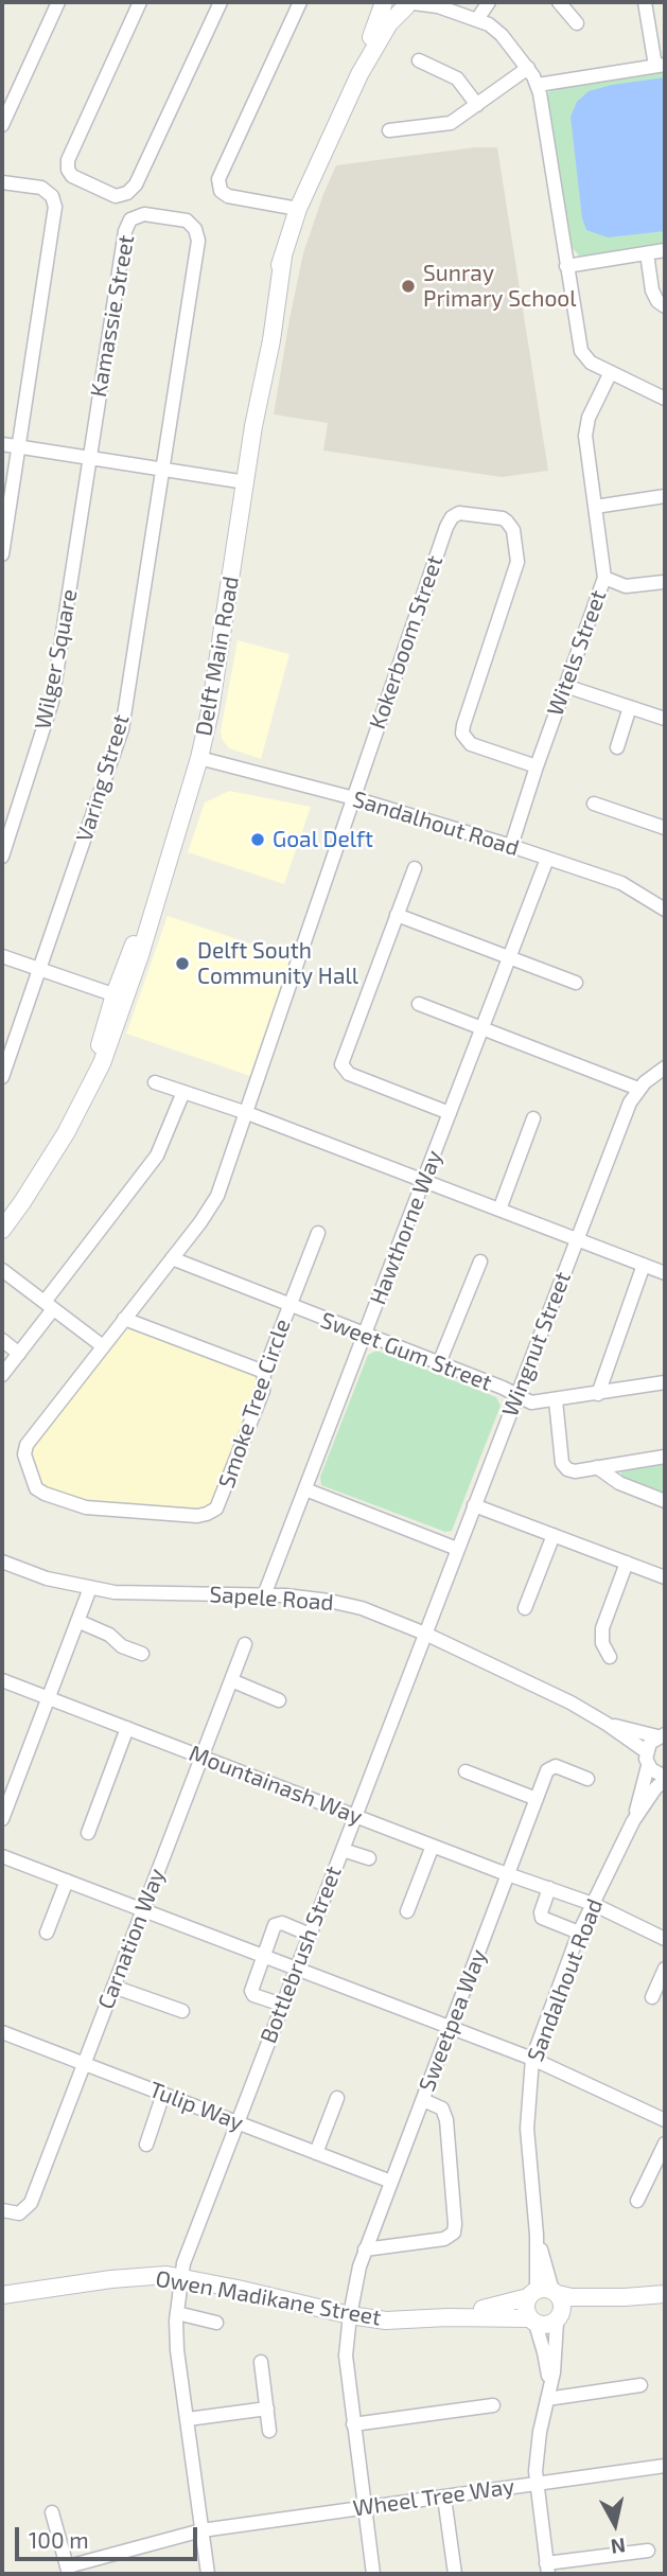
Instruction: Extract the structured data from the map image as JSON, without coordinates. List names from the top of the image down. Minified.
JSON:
{"streets":{"street":["Kamassie Street","Kokerboom Street","Witels Street","Delft Main Road","Wilger Square","Varing Street","Sandalhout Road","Hawthorne Way","Wingnut Street","Sweet Gum Street","Smoke Tree Circle","Sapele Road","Mountainash Way","Carnation Way","Bottlebrush Street","Sweetpea Way","Tulip Way","Owen Madikane Street","Wheel Tree Way"]},"crossings":[["Kamassie Street","Wilger Square"],["Kamassie Street","Varing Street"],["Kokerboom Street","Witels Street"],["Kokerboom Street","Sandalhout Road"],["Kokerboom Street","Sweet Gum Street"],["Kokerboom Street","Smoke Tree Circle"],["Witels Street","Sandalhout Road"],["Delft Main Road","Sandalhout Road"],["Sandalhout Road","Hawthorne Way"],["Sandalhout Road","Mountainash Way"],["Sandalhout Road","Owen Madikane Street"],["Hawthorne Way","Sweet Gum Street"],["Hawthorne Way","Sapele Road"],["Wingnut Street","Sweet Gum Street"],["Wingnut Street","Sapele Road"],["Wingnut Street","Bottlebrush Street"],["Sweet Gum Street","Smoke Tree Circle"],["Sapele Road","Bottlebrush Street"],["Mountainash Way","Carnation Way"],["Mountainash Way","Bottlebrush Street"],["Mountainash Way","Sweetpea Way"],["Carnation Way","Tulip Way"],["Bottlebrush Street","Tulip Way"],["Bottlebrush Street","Owen Madikane Street"],["Bottlebrush Street","Wheel Tree Way"],["Sweetpea Way","Tulip Way"],["Sweetpea Way","Owen Madikane Street"],["Sweetpea Way","Wheel Tree Way"]],"places":["Sunray Primary School","Goal Delft","Delft South Community Hall"],"scale_bar":"100 m","north":"bottom"}
